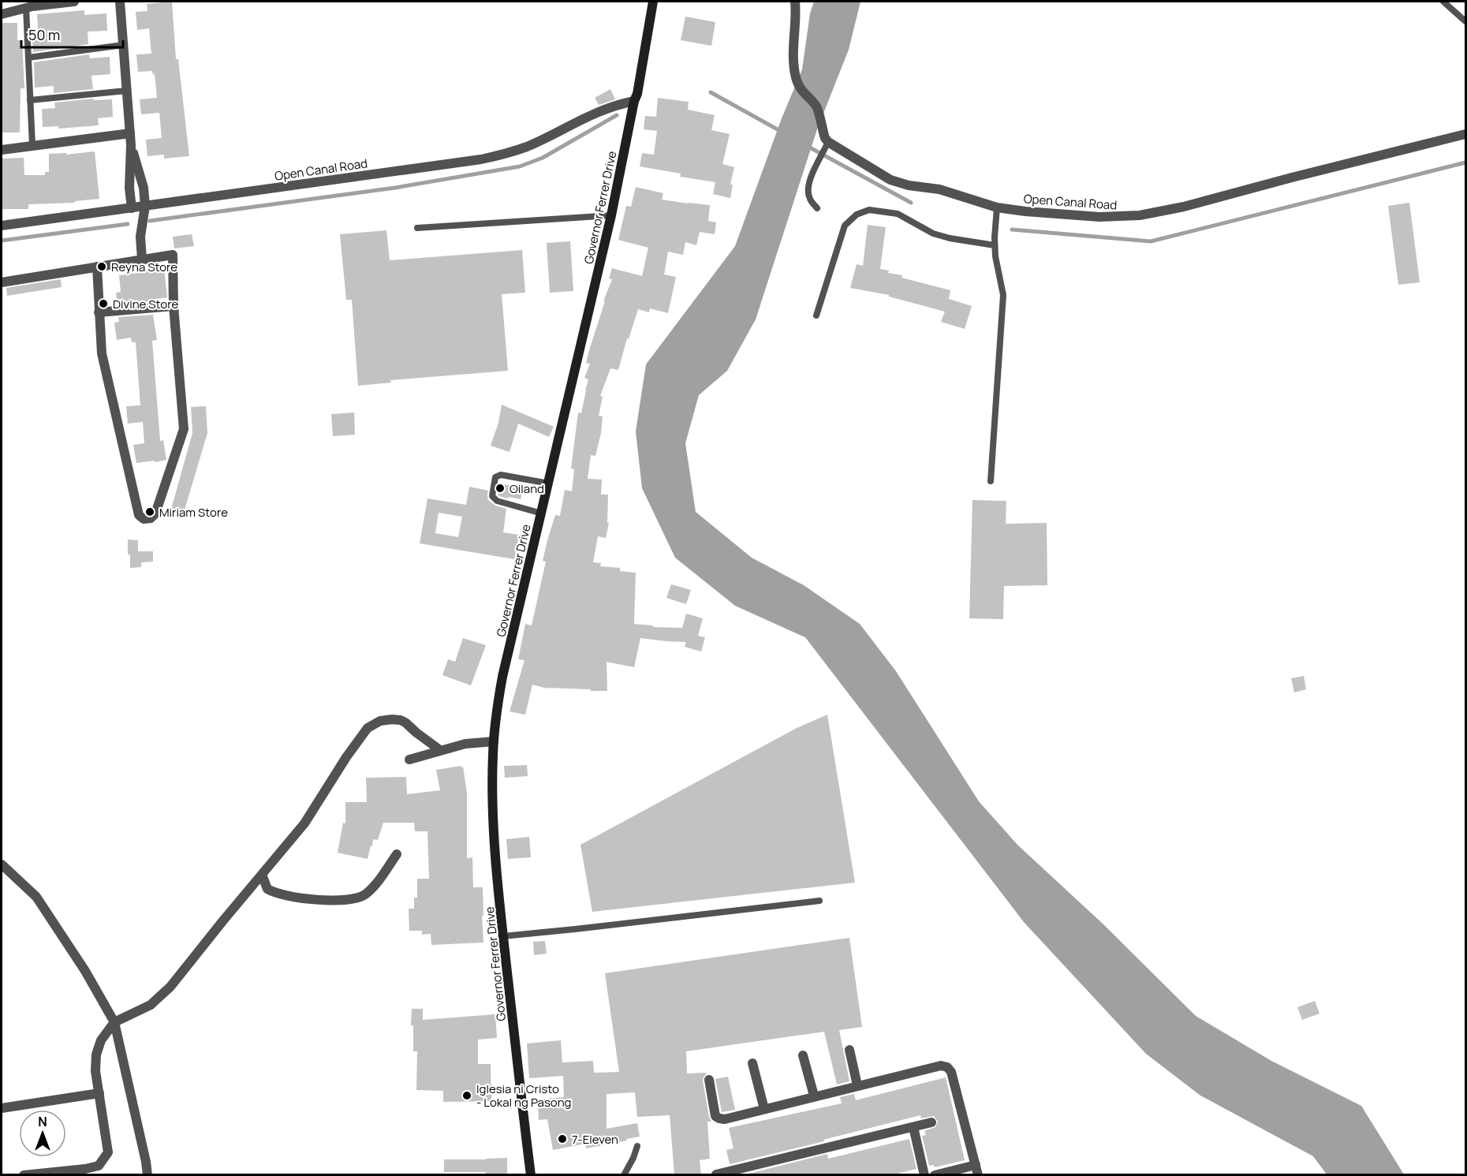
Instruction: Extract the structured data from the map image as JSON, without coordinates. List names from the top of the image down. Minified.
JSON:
{"streets":{"main road":["Governor Ferrer Drive"],"street":["Open Canal Road"]},"crossings":[["Open Canal Road","Governor Ferrer Drive"]],"places":["Reyna Store","Divine Store","Oiland","Miriam Store","Iglesia ni Cristo - Lokal ng Pasong","7-Eleven"],"scale_bar":"50 m","north":"top"}
